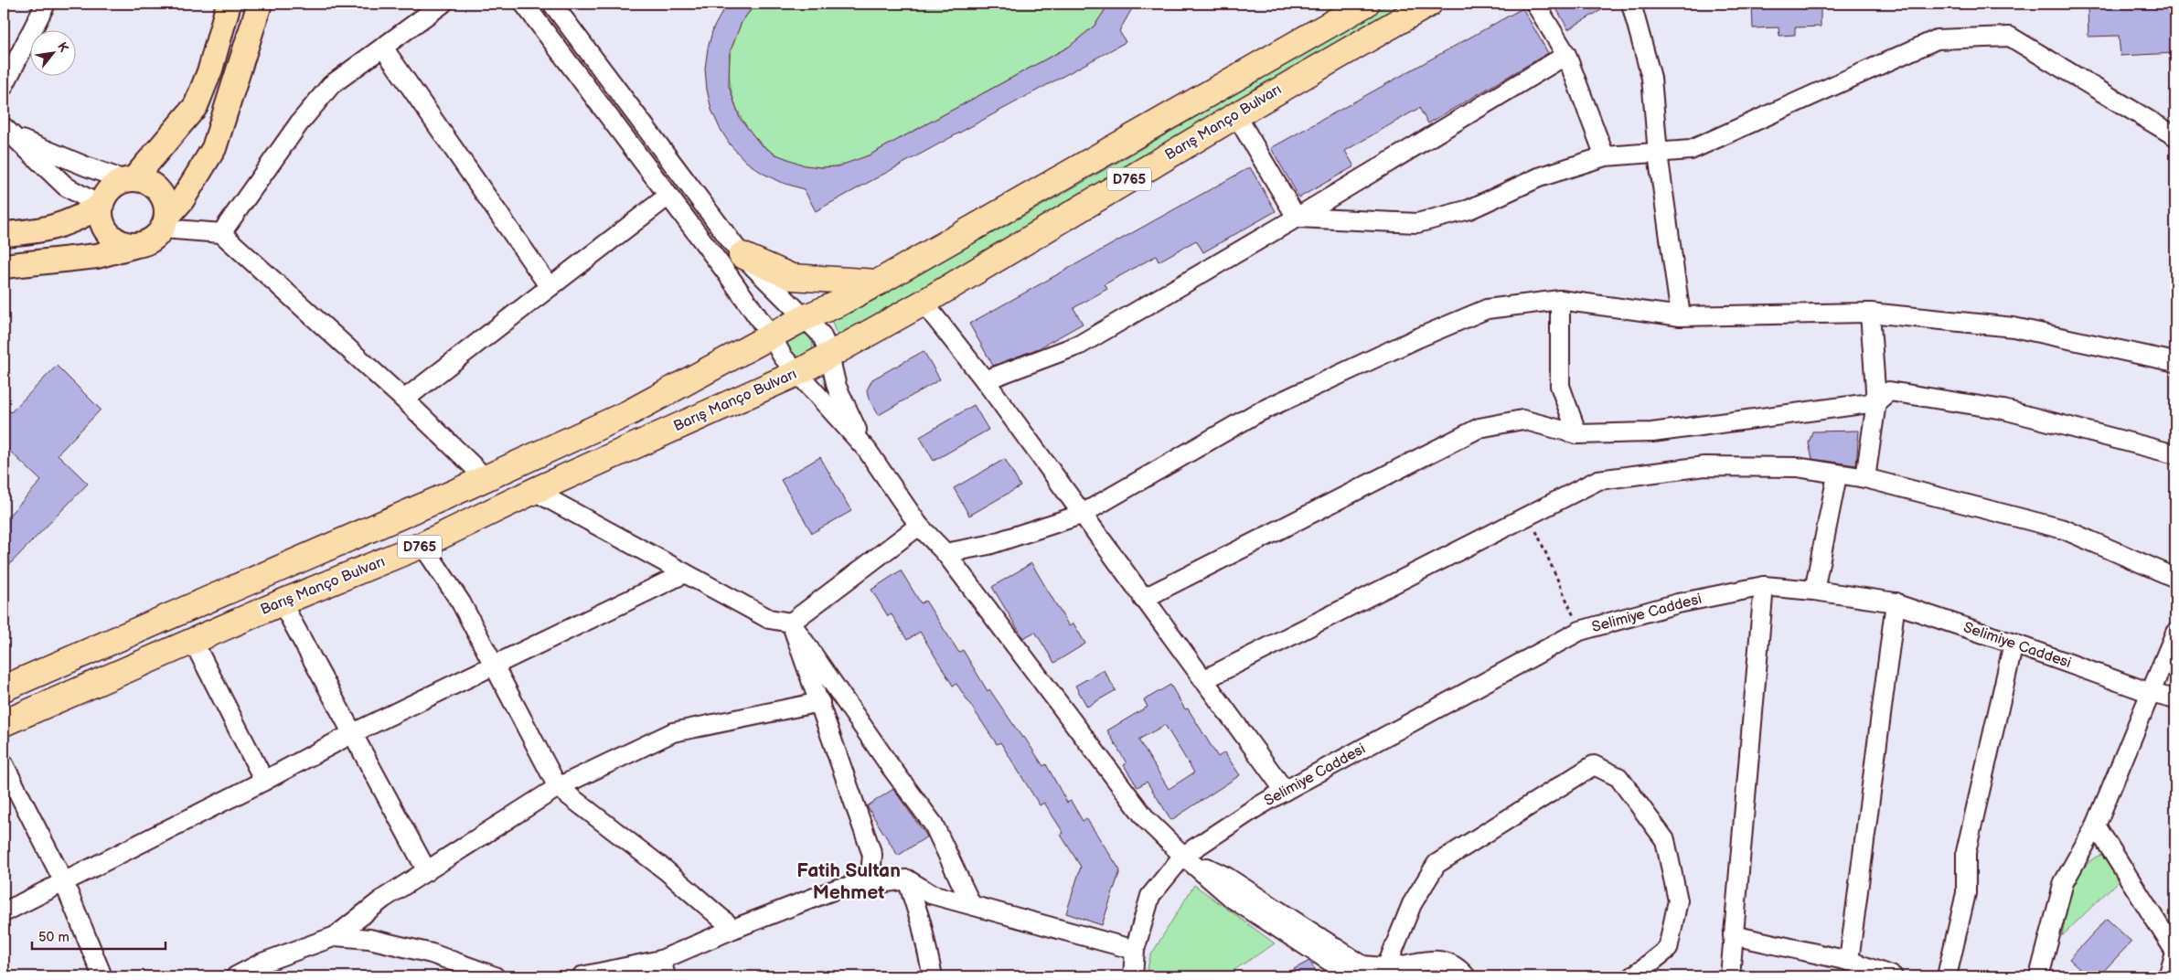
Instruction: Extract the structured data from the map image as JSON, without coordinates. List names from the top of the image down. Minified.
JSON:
{"streets":{"highway":["Barış Manço Bulvarı","D765"],"street":["Selimiye Caddesi"]},"districts":["Fatih Sultan Mehmet"],"scale_bar":"50 m","north":"top right"}
